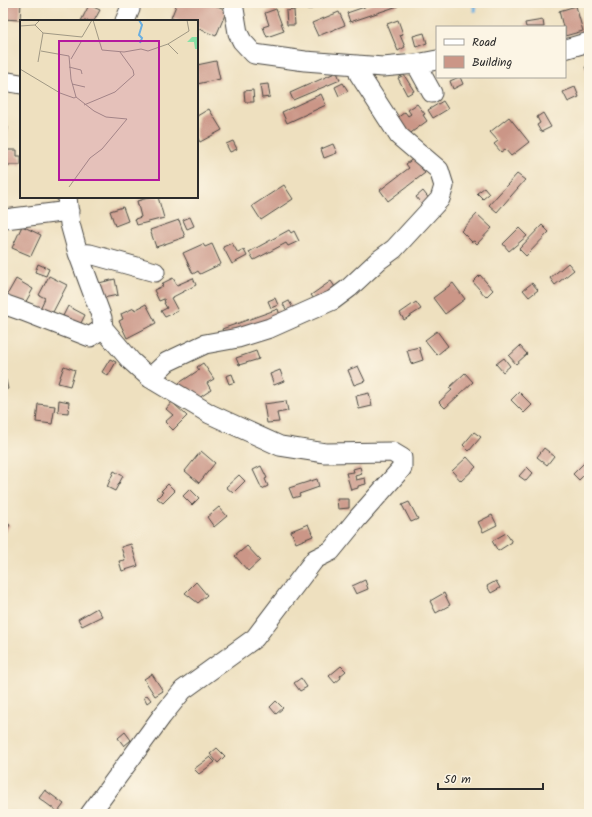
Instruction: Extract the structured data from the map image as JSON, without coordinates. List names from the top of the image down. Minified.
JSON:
{"legend":["Road","Building"],"scale_bar":"50 m"}
